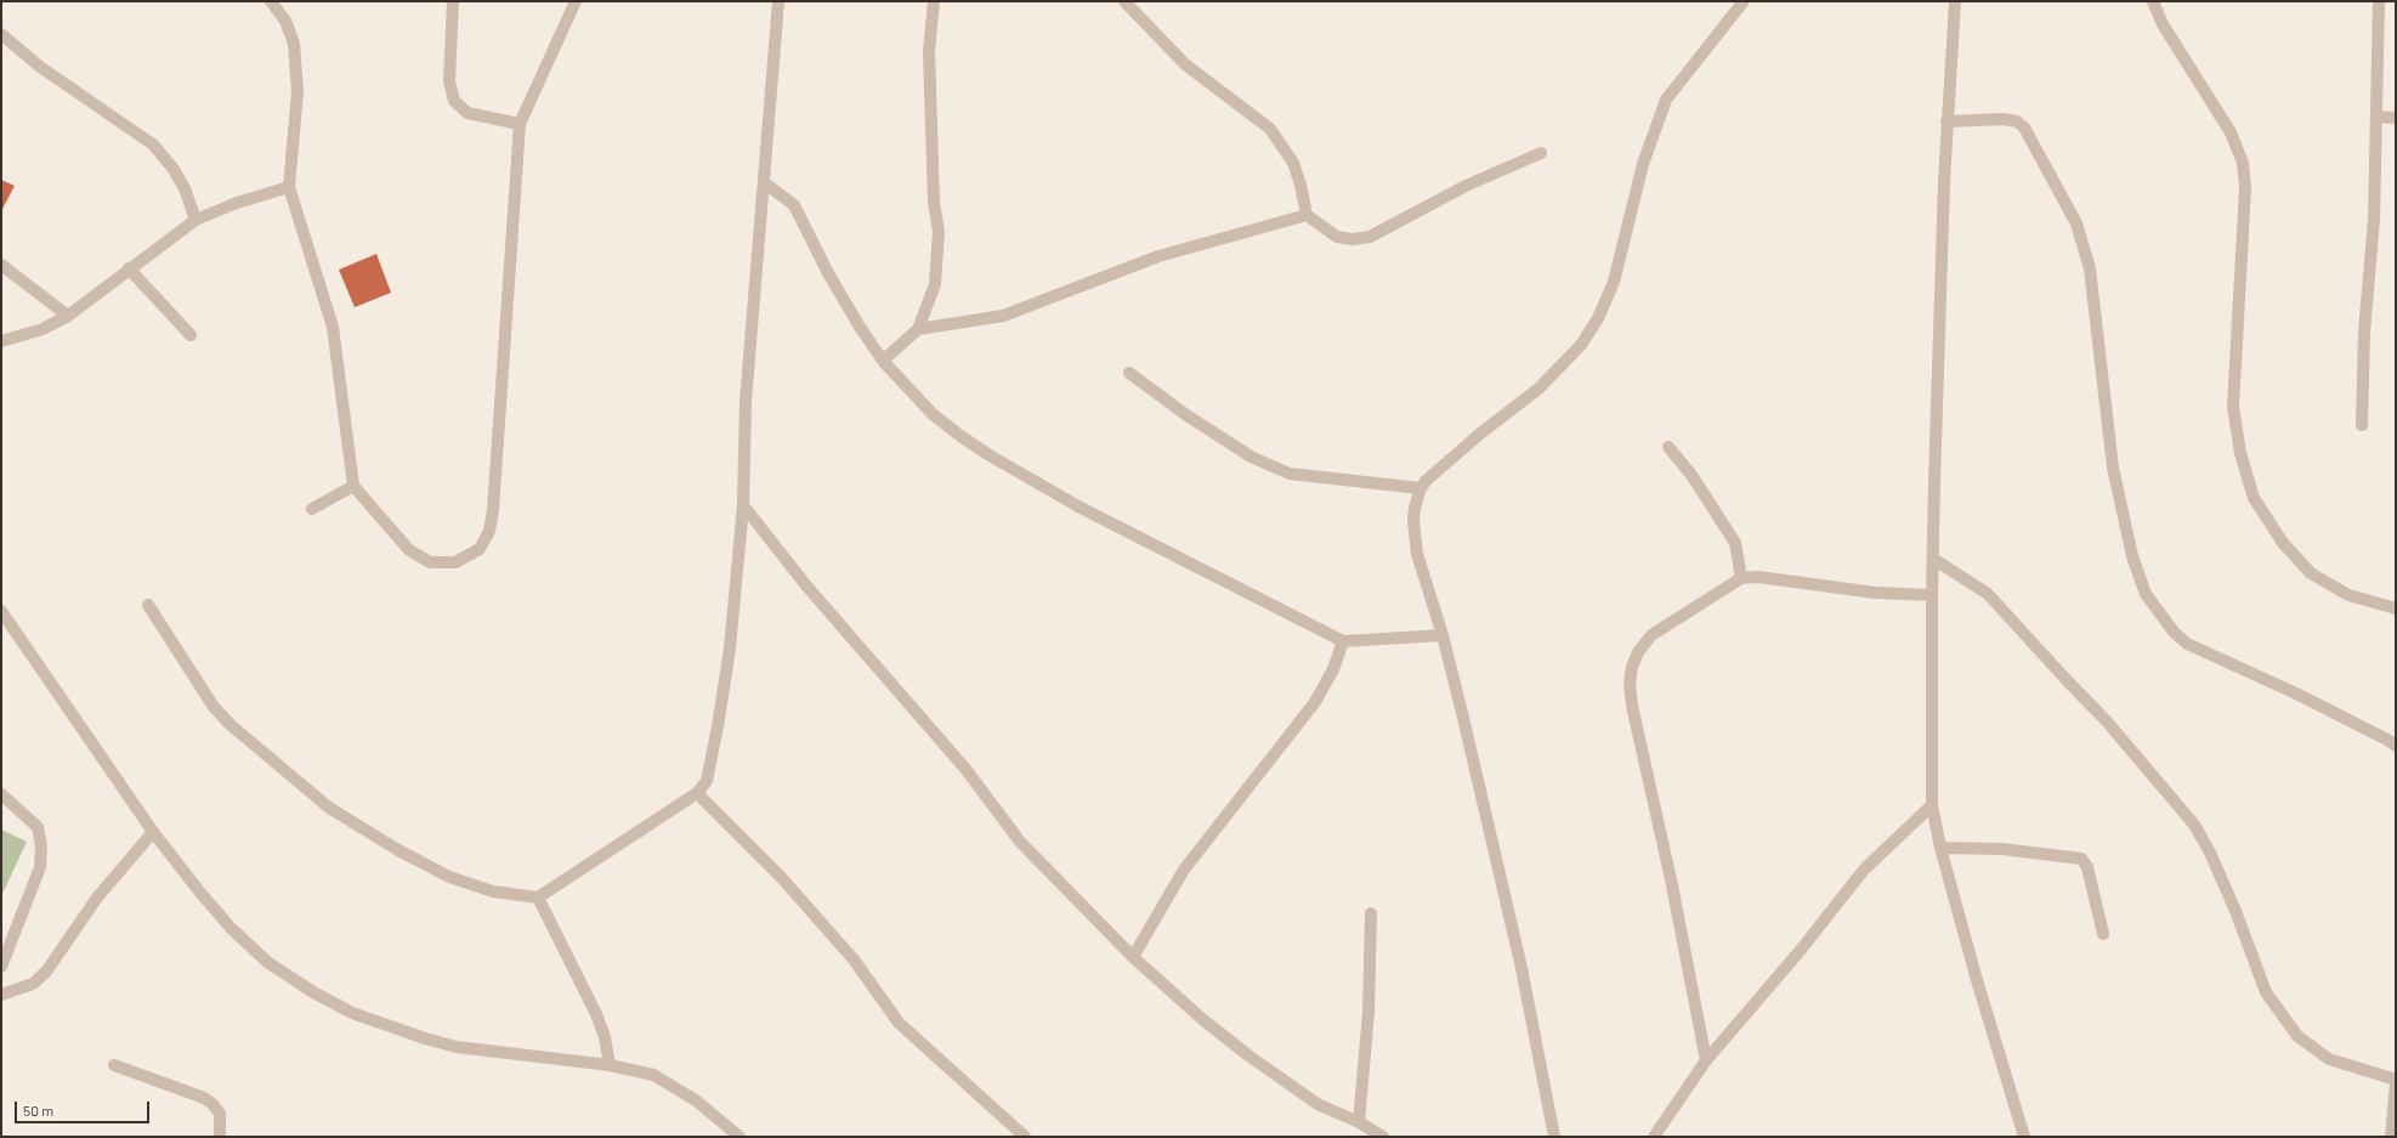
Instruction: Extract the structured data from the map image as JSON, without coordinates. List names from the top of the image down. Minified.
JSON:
{"scale_bar":"50 m"}
